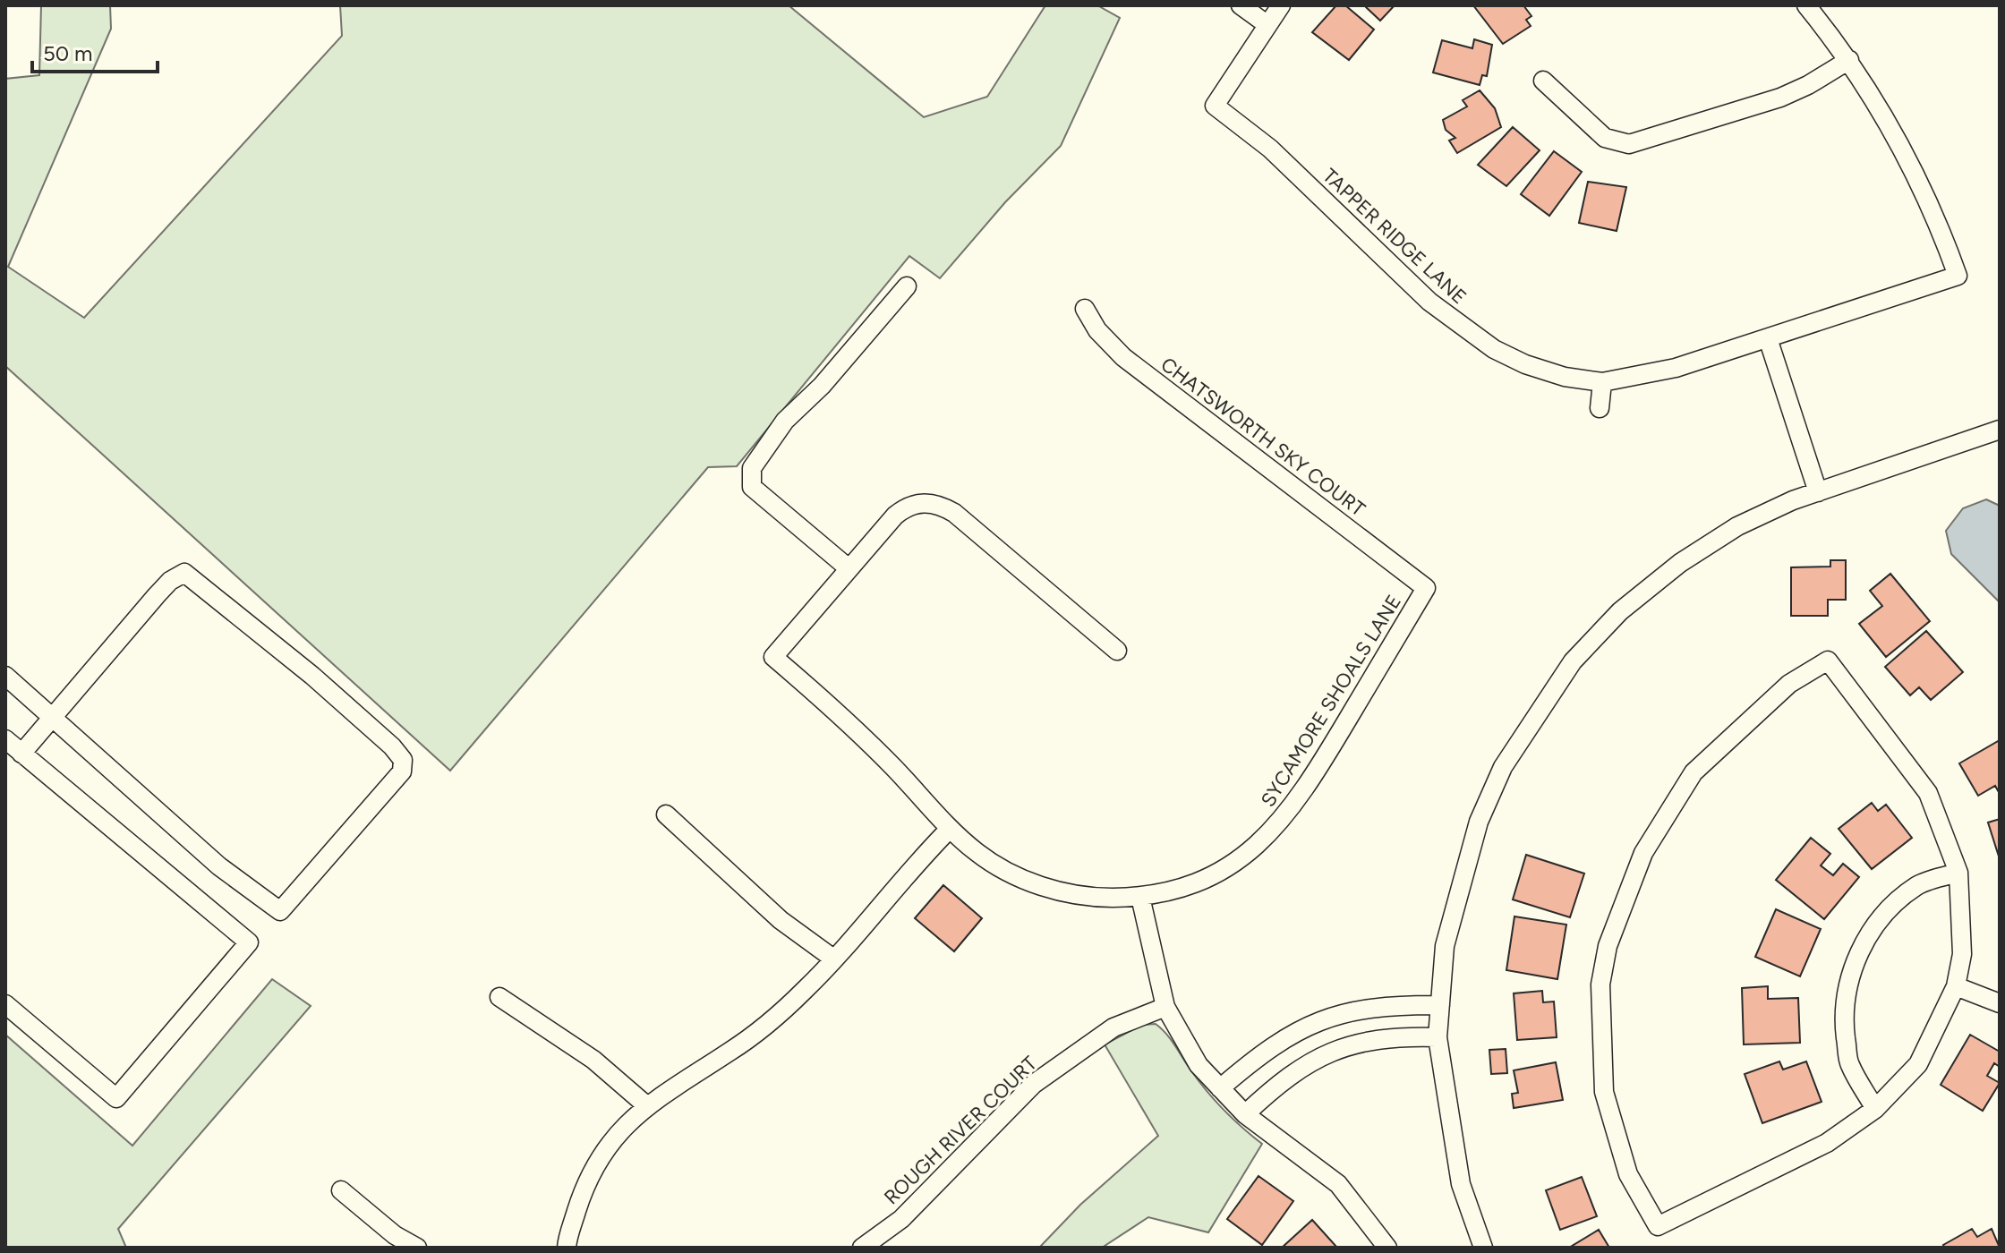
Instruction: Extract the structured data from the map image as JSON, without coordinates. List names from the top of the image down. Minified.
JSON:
{"streets":{"street":["TAPPER RIDGE LANE","CHATSWORTH SKY COURT","SYCAMORE SHOALS LANE","ROUGH RIVER COURT"]},"crossings":[["CHATSWORTH SKY COURT","SYCAMORE SHOALS LANE"]],"scale_bar":"50 m"}
